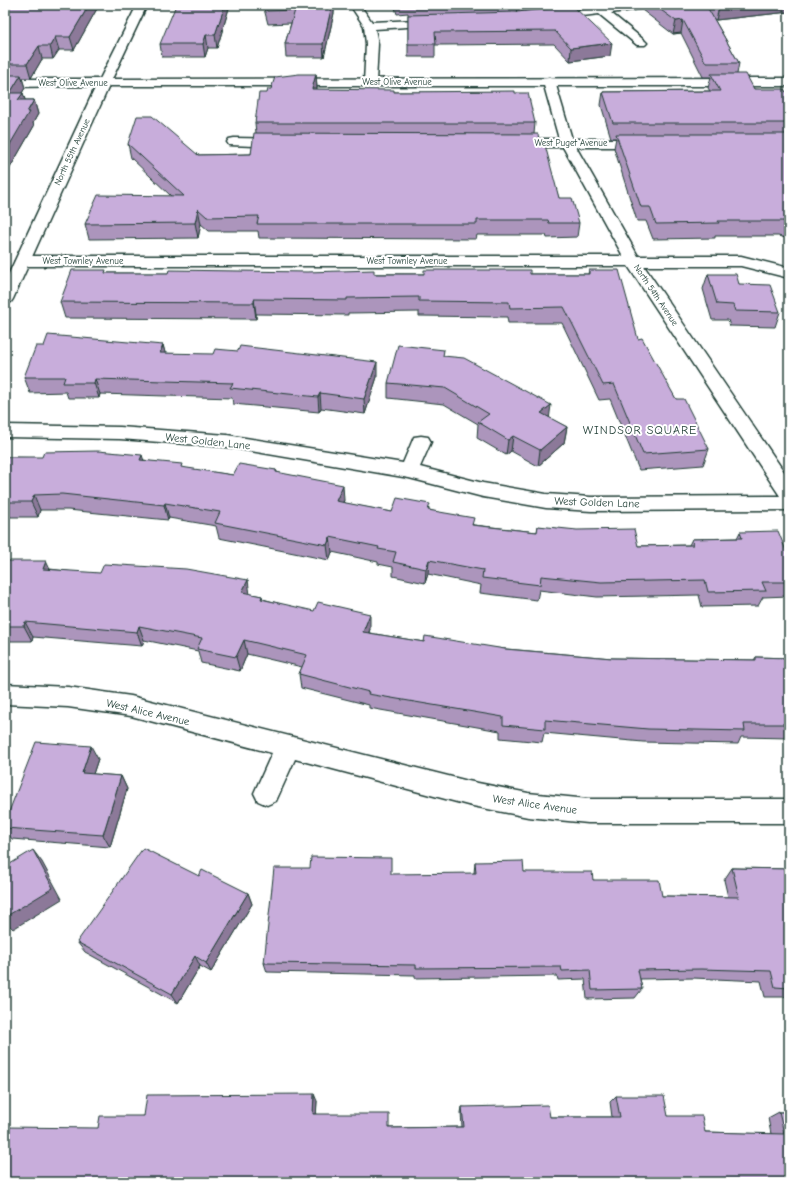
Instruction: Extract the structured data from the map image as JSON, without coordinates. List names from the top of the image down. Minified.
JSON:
{"streets":{"street":["West Olive Avenue","West Puget Avenue","North 55th Avenue","West Townley Avenue","North 54th Avenue","West Golden Lane","West Alice Avenue"]},"crossings":[["West Olive Avenue","North 55th Avenue"],["West Olive Avenue","North 54th Avenue"],["West Puget Avenue","North 54th Avenue"],["North 55th Avenue","West Townley Avenue"],["West Townley Avenue","North 54th Avenue"]],"districts":["WINDSOR SQUARE"]}
